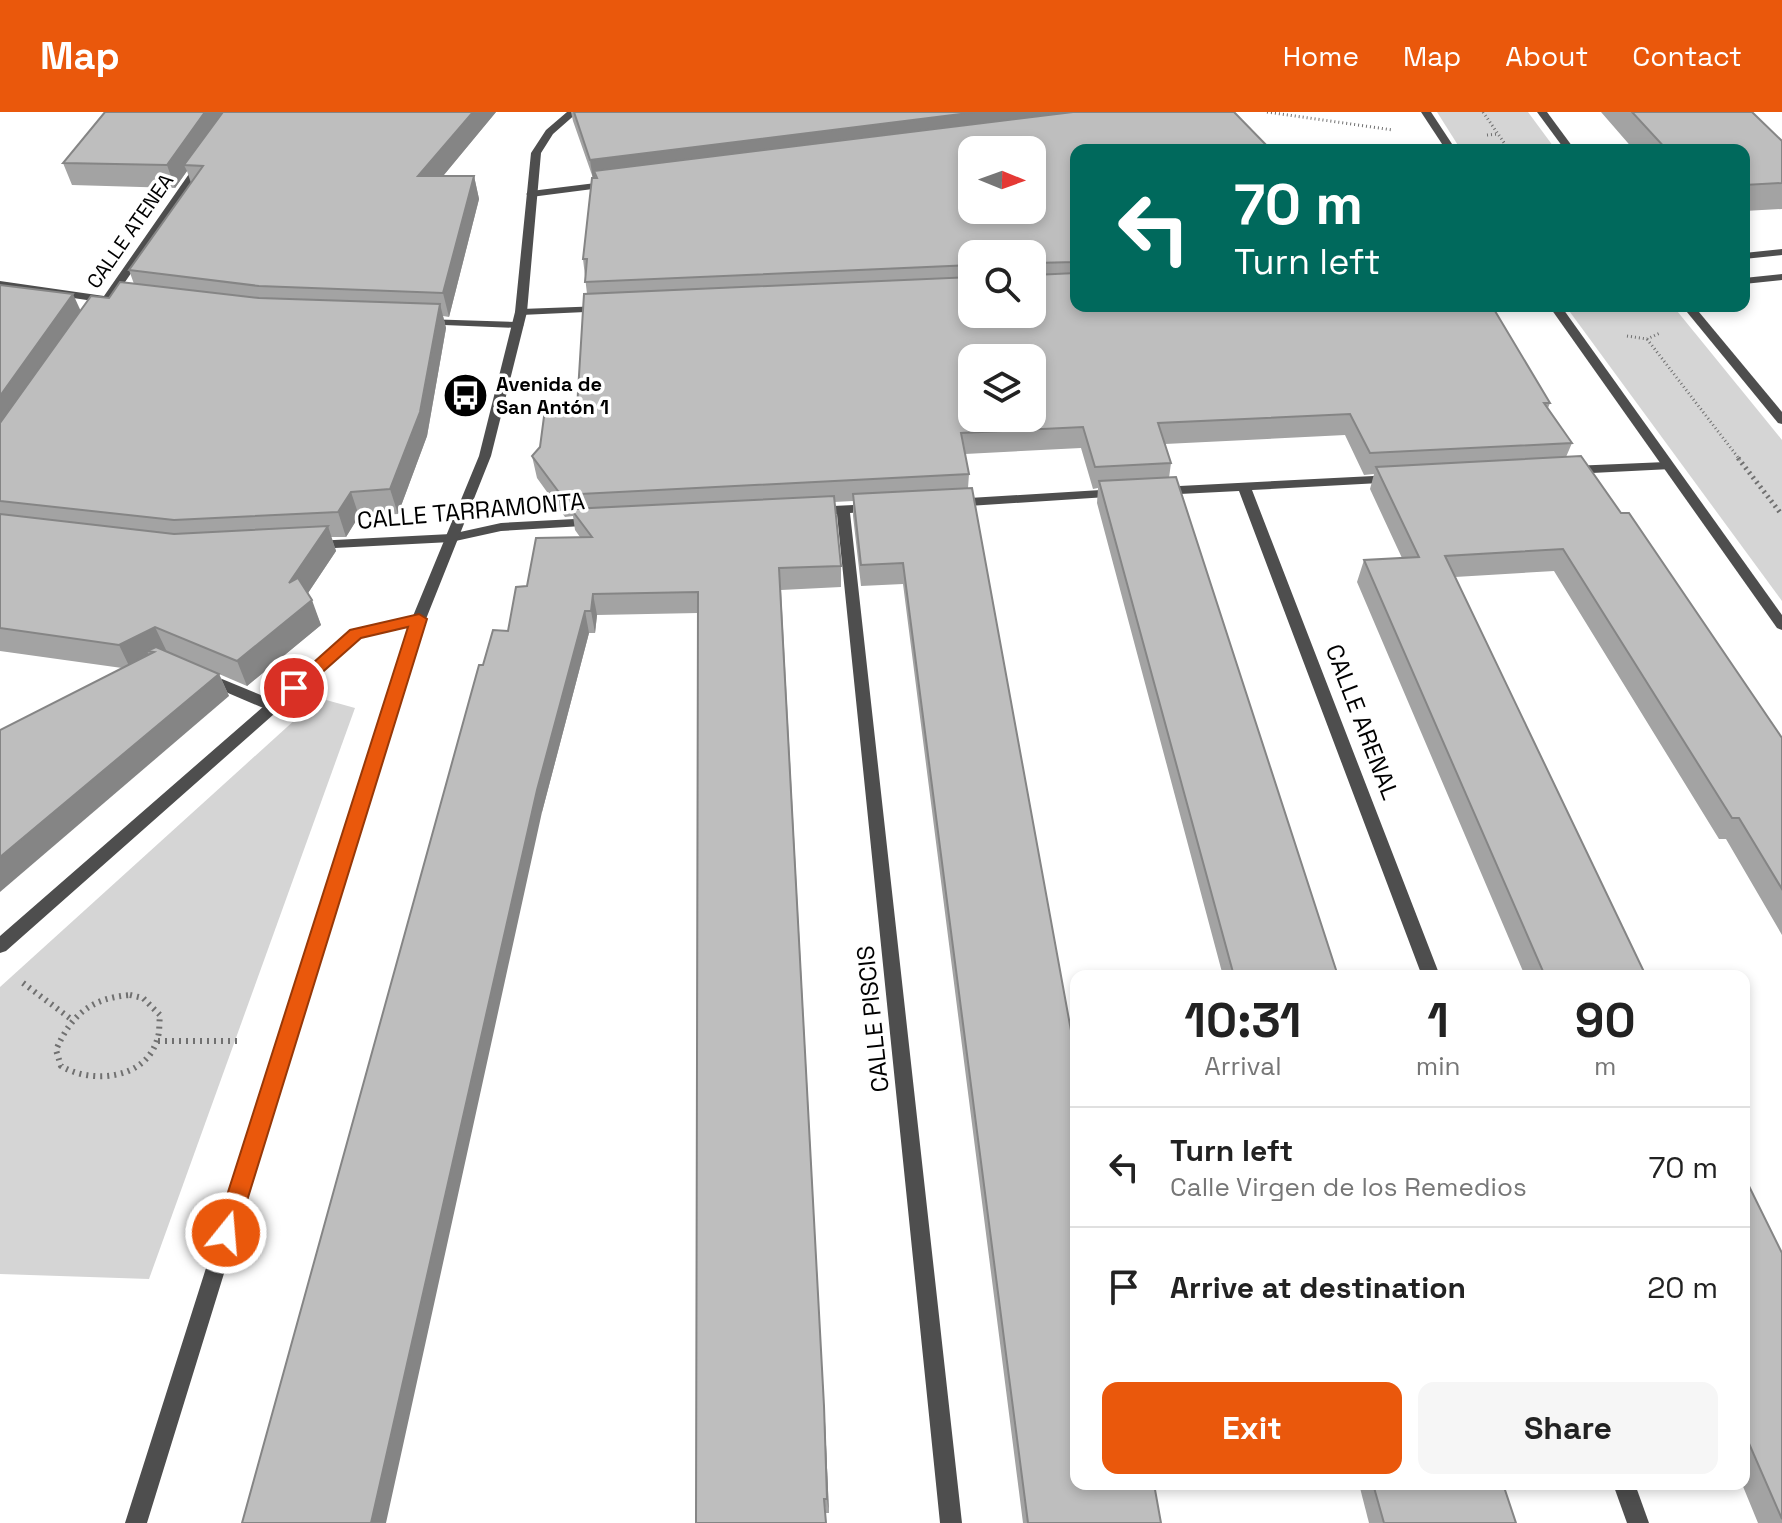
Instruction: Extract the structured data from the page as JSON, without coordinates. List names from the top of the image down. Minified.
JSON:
{"streets":{"street":["CALLE ATENEA","CALLE TARRAMONTA","CALLE ARENAL","CALLE PISCIS"]},"places":{"bus stop":["Avenida de San Antón 1"]},"north":"right","page":{"header":"Map","nav":["Home","Map","About","Contact"],"turn":["70 m","Turn left"],"eta":["10:31","Arrival","1","min","90","m"],"list":[{"name":"Turn left","note":"Calle Virgen de los Remedios","value":"70 m"},{"name":"Arrive at destination","value":"20 m"}],"buttons":["Exit","Share"]}}
